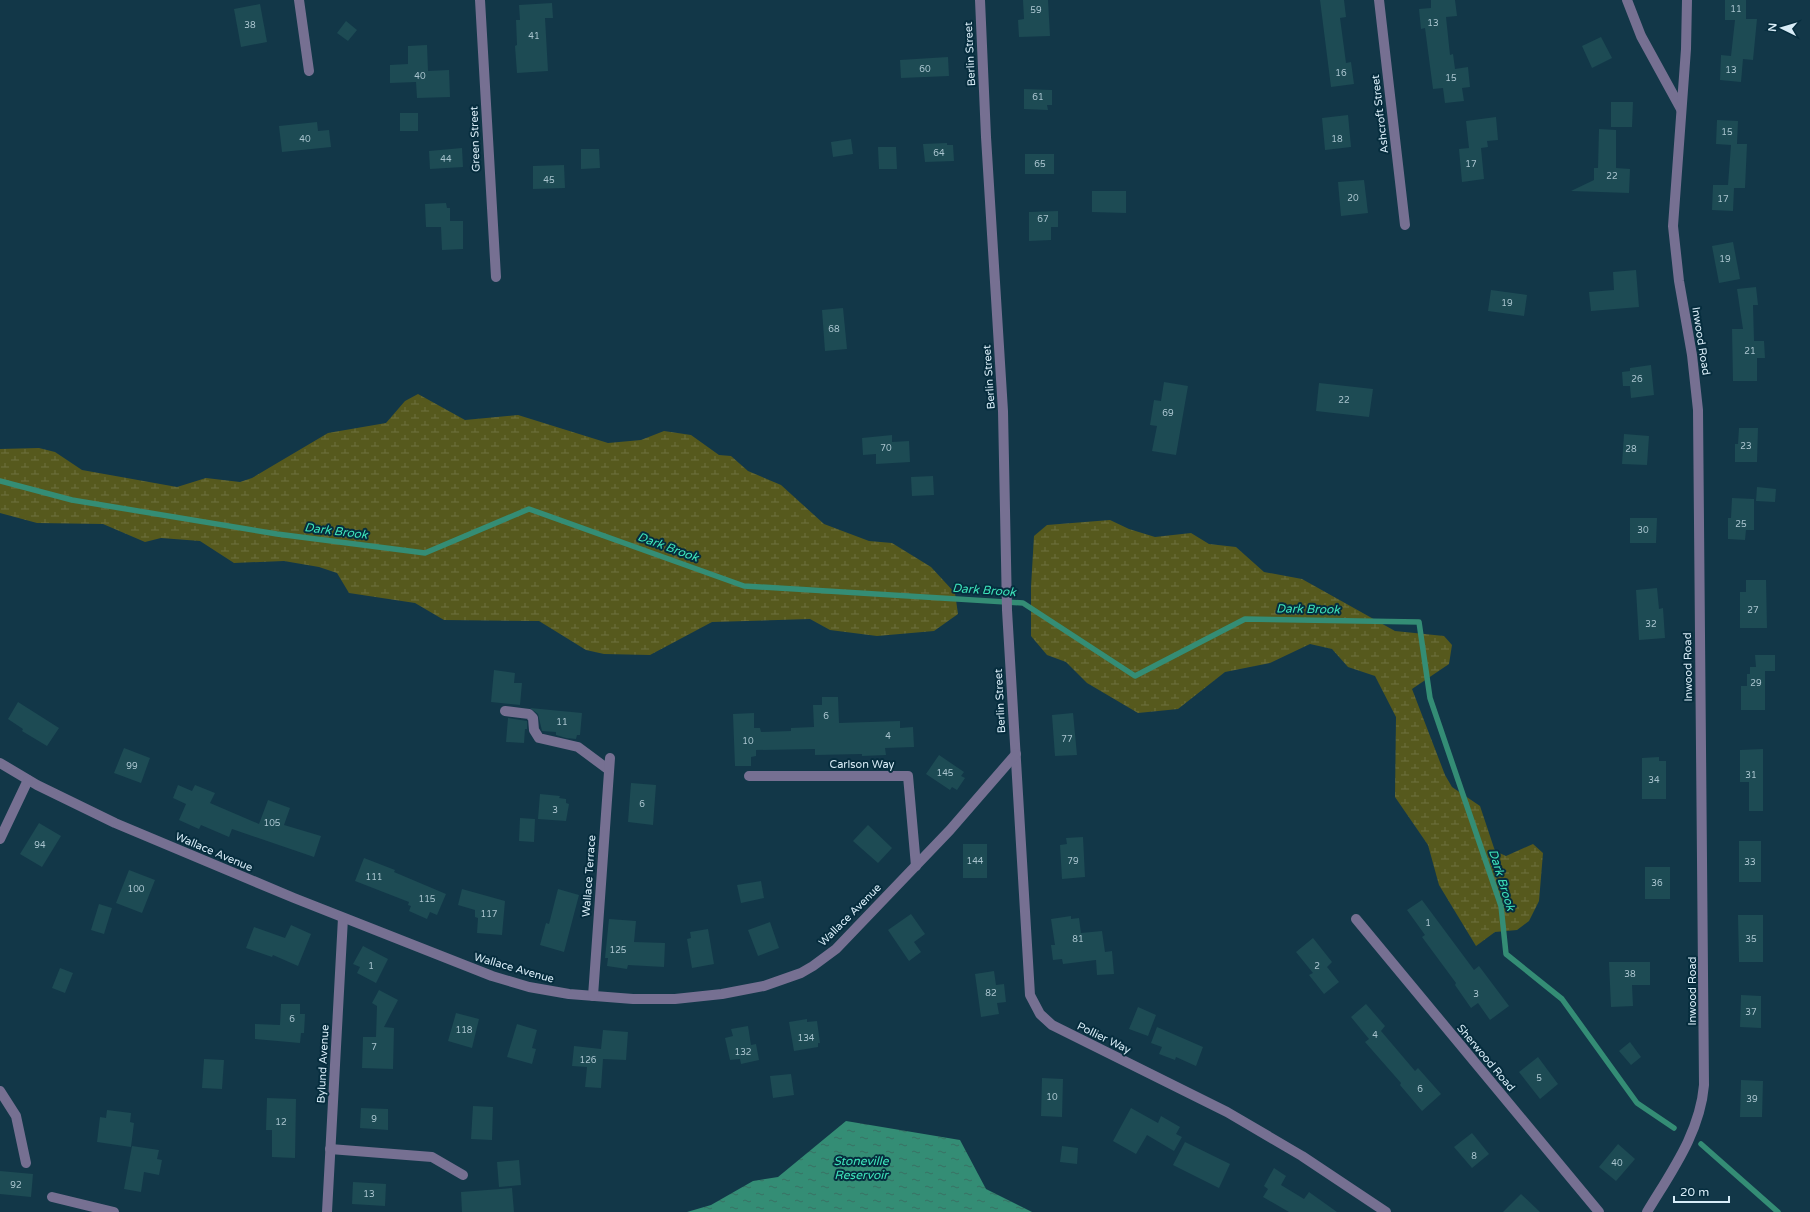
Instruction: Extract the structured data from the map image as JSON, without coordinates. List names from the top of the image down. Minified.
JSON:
{"streets":{"street":["Berlin Street","Ashcroft Street","Green Street","Inwood Road","Carlson Way","Wallace Avenue","Wallace Terrace","Pollier Way","Sherwood Road","Bylund Avenue"]},"crossings":[["Berlin Street","Wallace Avenue"],["Berlin Street","Pollier Way"],["Carlson Way","Wallace Avenue"],["Wallace Avenue","Wallace Terrace"],["Wallace Avenue","Pollier Way"],["Wallace Avenue","Bylund Avenue"]],"water":["Dark Brook","Stoneville Reservoir"],"house_numbers":["11","59","13","38","41","60","13","16","40","15","61","15","40","18","64","44","65","17","22","45","20","17","67","19","19","68","21","26","22","69","23","70","28","25","30","27","32","29","6","11","4","77","10","99","145","31","34","6","3","105","94","144","79","33","111","36","100","115","117","1","81","35","125","1","2","38","82","3","37","6","118","4","134","7","132","126","5","6","10","39","9","12","8","40","92","13"],"scale_bar":"20 m","north":"left"}
